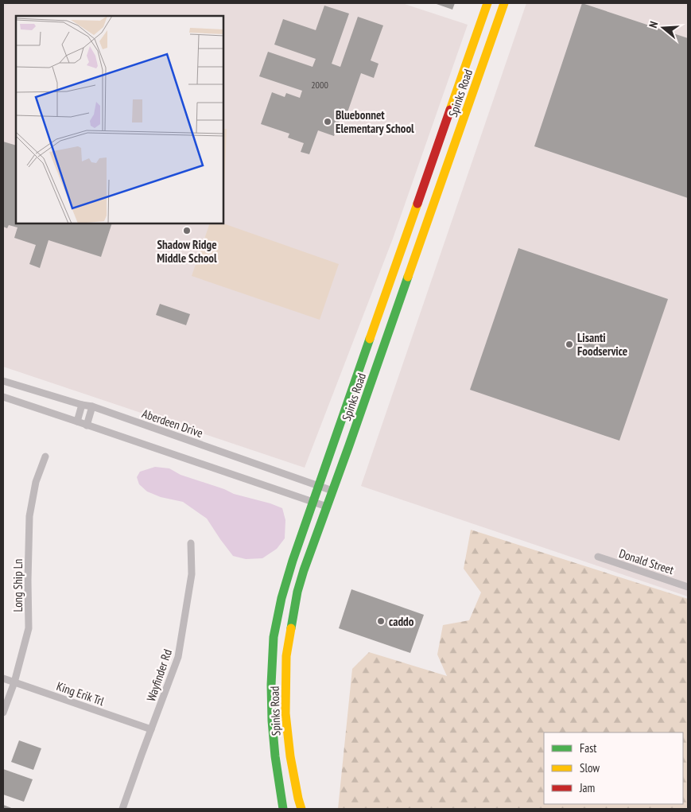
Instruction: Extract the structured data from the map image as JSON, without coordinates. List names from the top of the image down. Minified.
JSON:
{"streets":{"main road":["Spinks Road"],"street":["Aberdeen Drive","Donald Street","Long Ship Ln","Wayfinder Rd","King Erik Trl"]},"crossings":[["Spinks Road","Aberdeen Drive"],["Long Ship Ln","King Erik Trl"],["Wayfinder Rd","King Erik Trl"]],"places":["Bluebonnet Elementary School","Shadow Ridge Middle School","Lisanti Foodservice","caddo"],"house_numbers":["2000"],"legend":["Fast","Slow","Jam"],"north":"left"}
